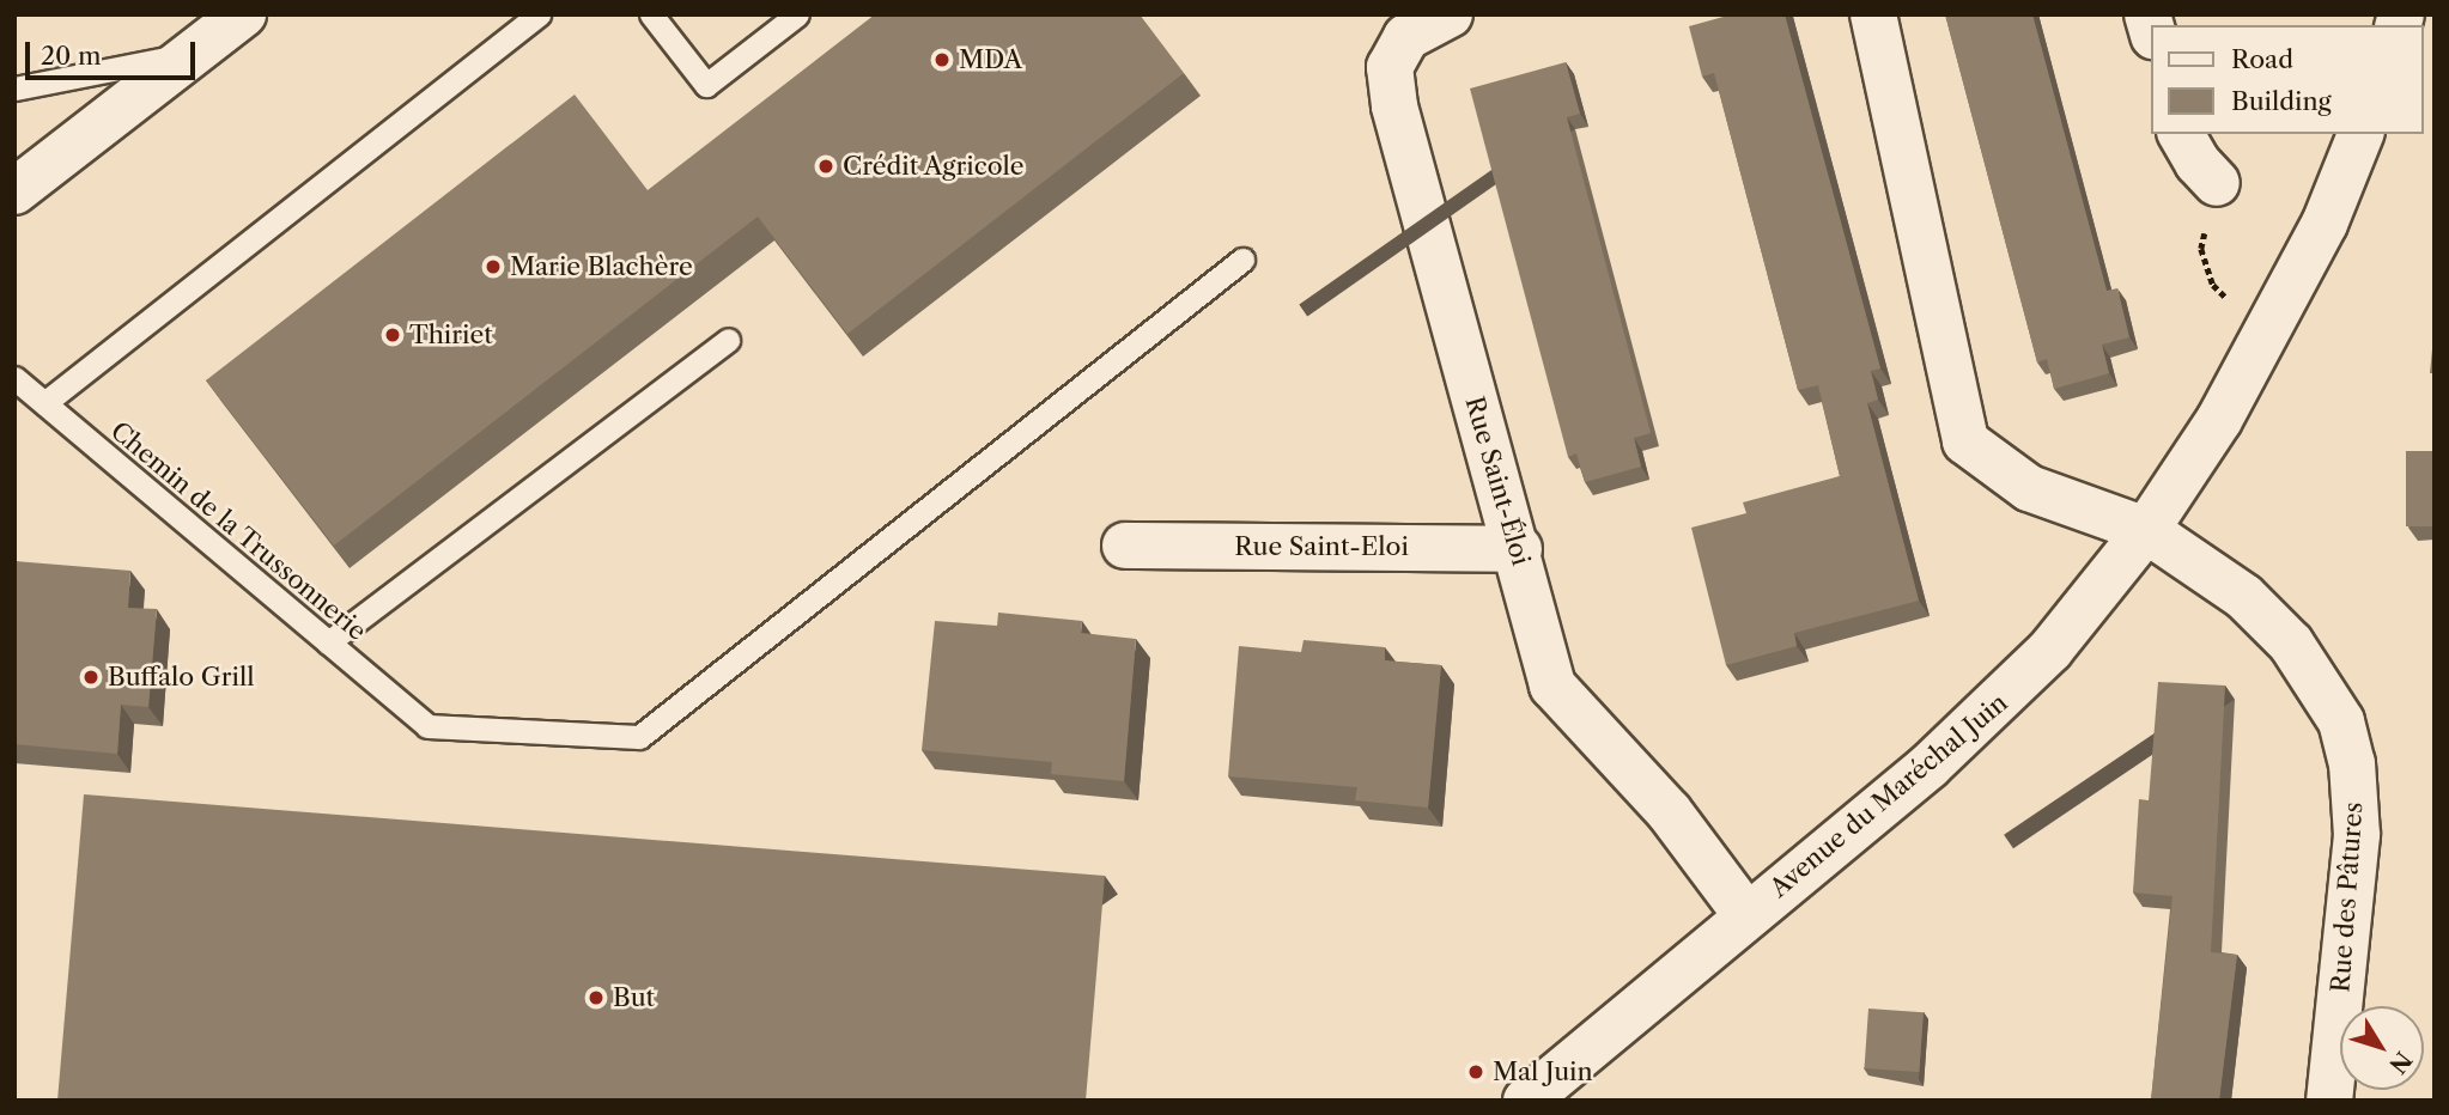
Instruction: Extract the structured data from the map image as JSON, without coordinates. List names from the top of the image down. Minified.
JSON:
{"streets":{"street":["Rue Saint-Éloi","Rue Saint-Eloi","Avenue du Maréchal Juin","Rue des Pâtures"],"lane":["Chemin de la Trussonnerie"]},"crossings":[["Rue Saint-Éloi","Rue Saint-Eloi"],["Rue Saint-Éloi","Avenue du Maréchal Juin"],["Avenue du Maréchal Juin","Rue des Pâtures"]],"places":["MDA","Crédit Agricole","Marie Blachère","Thiriet","Buffalo Grill","But","Mal Juin"],"legend":["Road","Building"],"scale_bar":"20 m","north":"bottom right"}
